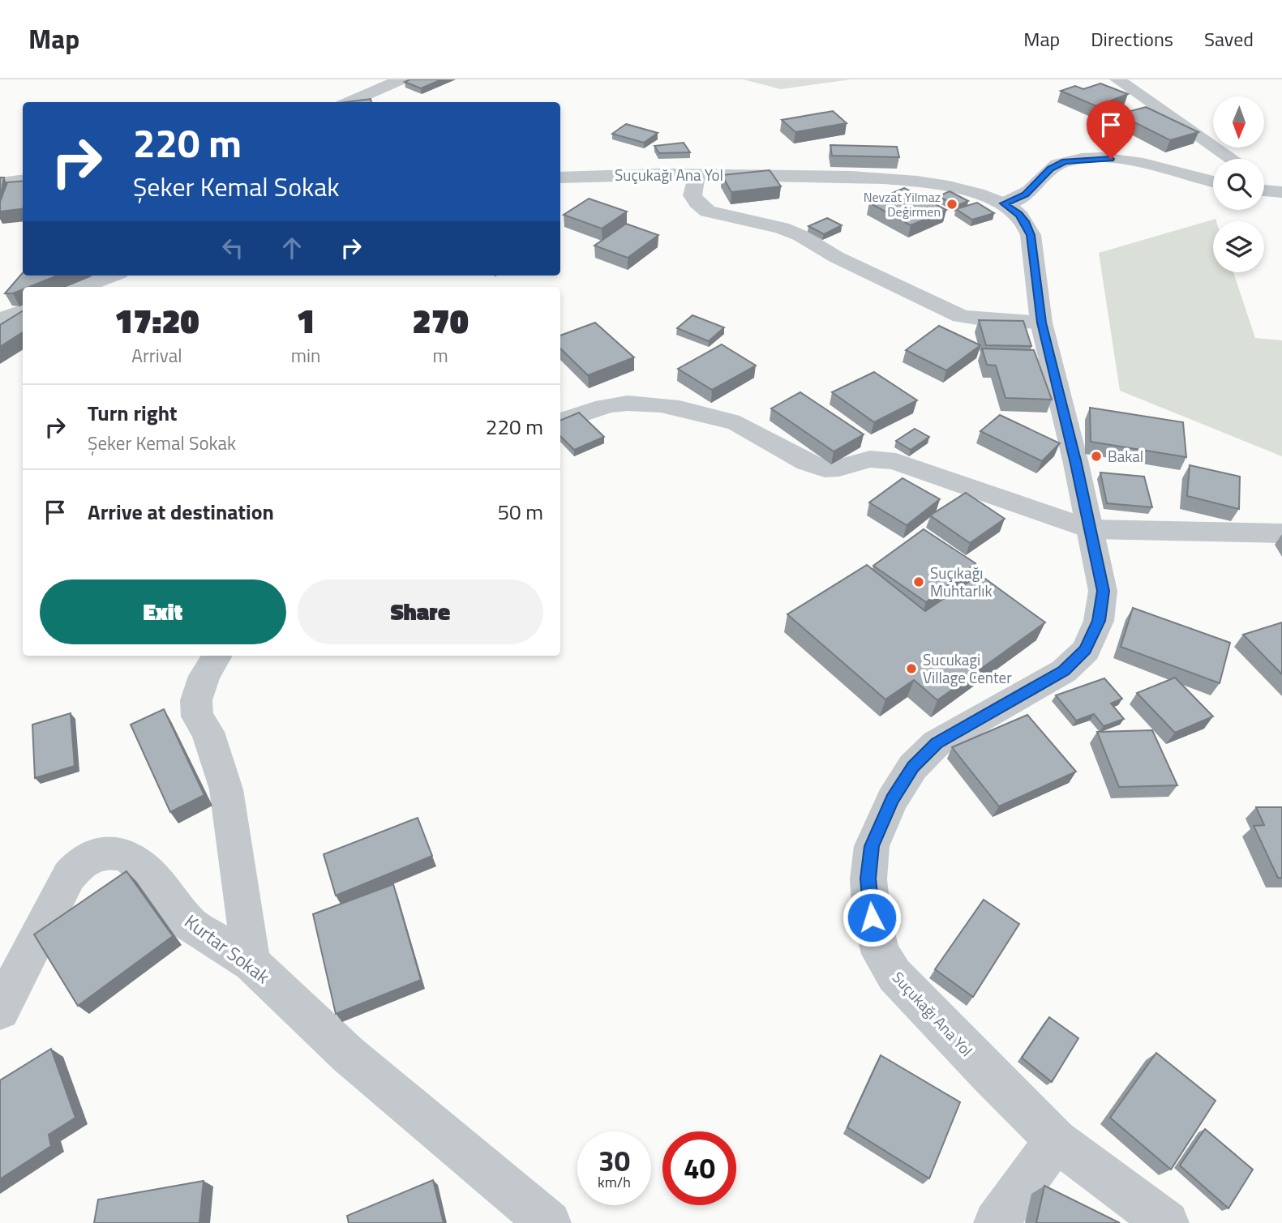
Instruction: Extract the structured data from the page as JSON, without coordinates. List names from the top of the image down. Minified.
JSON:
{"streets":{"street":["Suçukağı Ana Yol","Kurtar Sokak"]},"places":["Nevzat Yilmaz Değirmen","Bakal","Suçıkağı Muhtarlık","Sucukagi Village Center"],"north":"bottom","page":{"header":"Map","nav":["Map","Directions","Saved"],"turn":["220 m","Şeker Kemal Sokak"],"eta":["17:20","Arrival","1","min","270","m"],"list":[{"name":"Turn right","note":"Şeker Kemal Sokak","value":"220 m"},{"name":"Arrive at destination","value":"50 m"}],"buttons":["Exit","Share"],"speed":"30 km/h","limit":"40"}}
